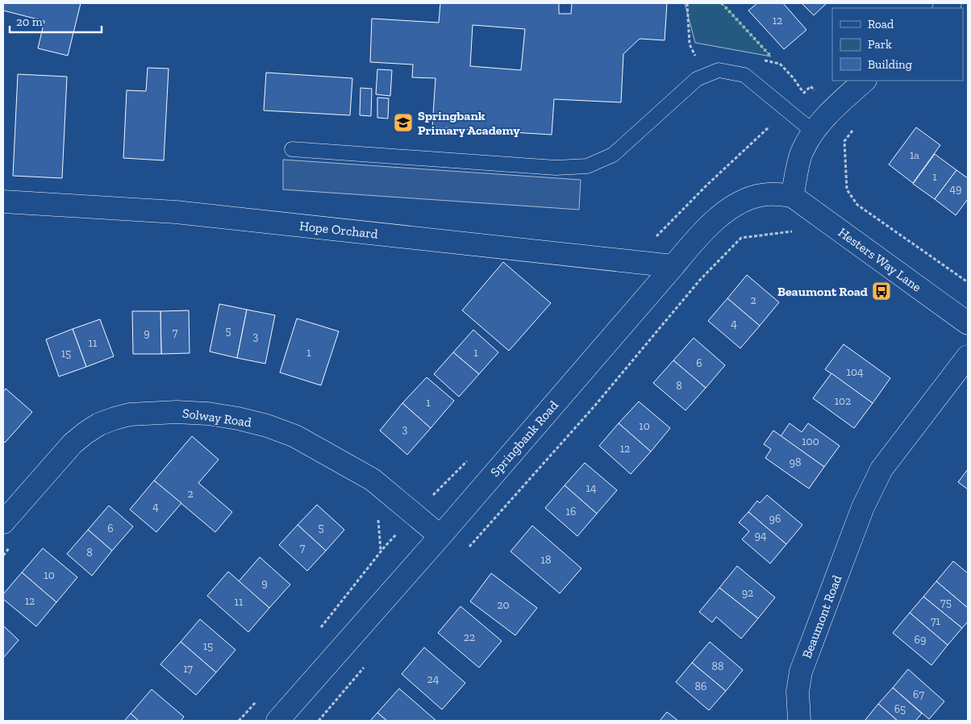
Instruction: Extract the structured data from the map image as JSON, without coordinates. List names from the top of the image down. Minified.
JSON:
{"streets":{"street":["Hope Orchard","Hesters Way Lane","Solway Road","Springbank Road","Beaumont Road"]},"crossings":[["Hope Orchard","Springbank Road"],["Hesters Way Lane","Springbank Road"],["Solway Road","Springbank Road"]],"places":{"school or university":["Springbank Primary Academy"],"bus stop":["Beaumont Road"]},"house_numbers":["12","1a","1","49","2","4","5","7","9","3","11","1","1","15","6","104","8","102","1","10","3","100","12","98","14","2","4","16","96","5","6","94","7","8","18","10","9","92","12","11","75","20","71","22","69","15","88","17","24","86","67","65"],"legend":["Road","Park","Building"],"scale_bar":"20 m"}
